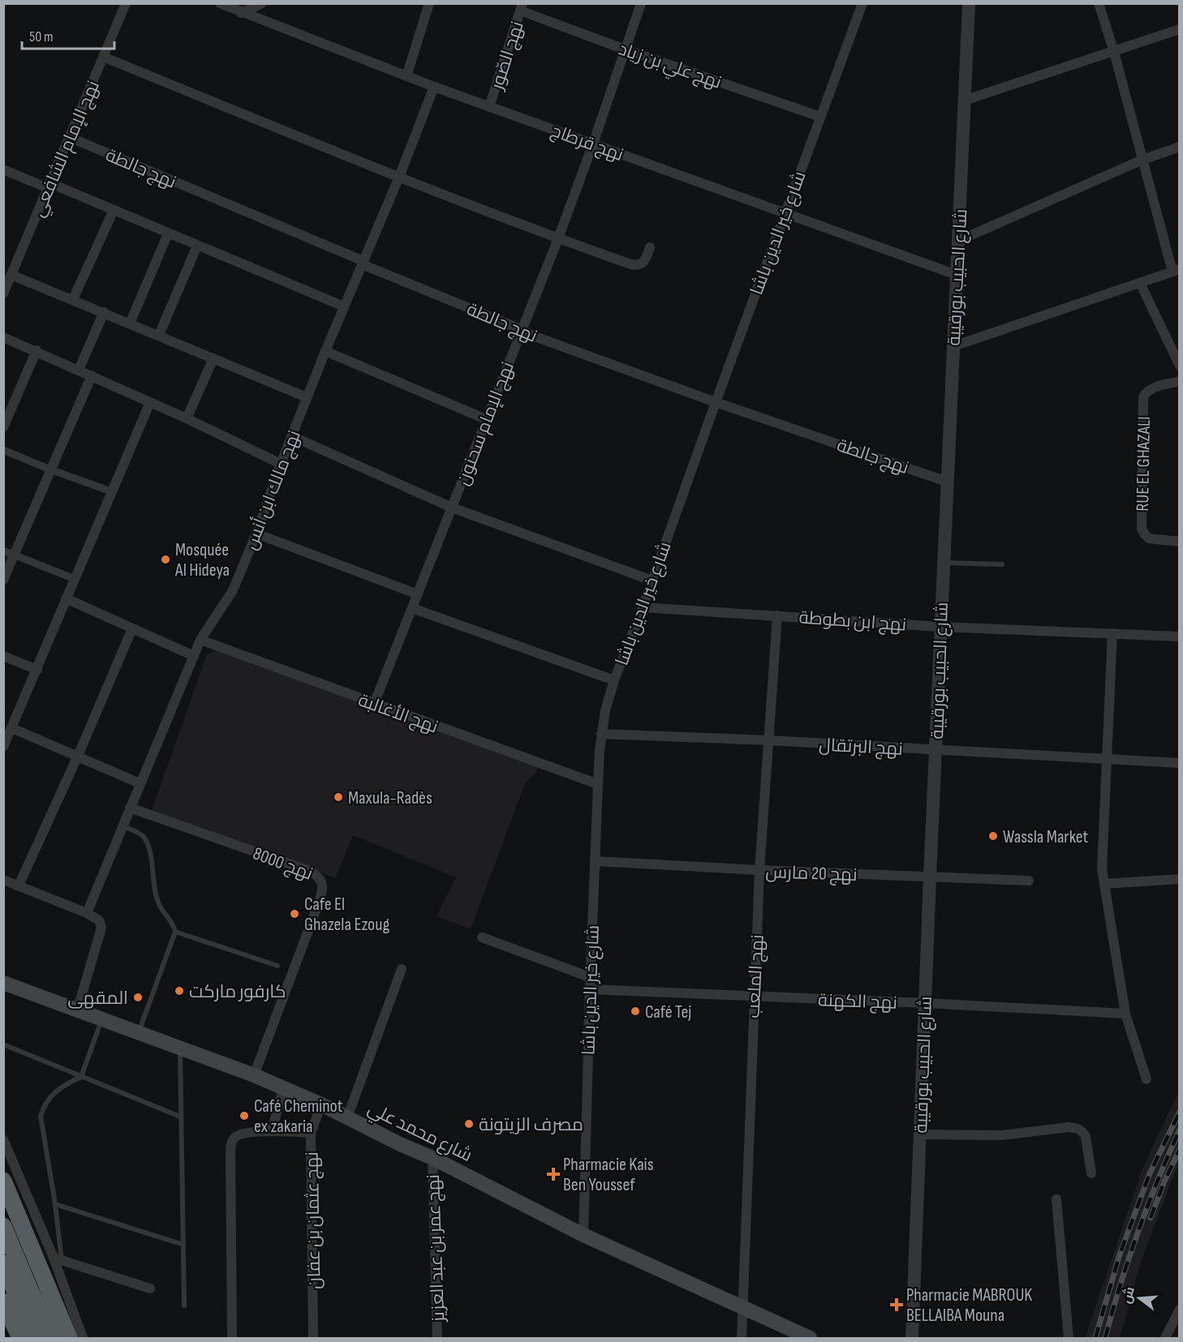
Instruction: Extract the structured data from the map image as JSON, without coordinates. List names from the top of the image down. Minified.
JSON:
{"streets":{"main road":["شارع محمد علي"],"street":["نهج الصّور","نهج علي بن زياد","نهج قرطاج","نهج الإمام الشافعي","نهج جالطة","شارع خير الدين باشا","شارع الحبيب بورقيبة","نهج الإمام سحنون","RUE EL GHAZALI","نهج مالك ابن أنس","نهج ابن بطوطة","نهج الأغالبة","نهج البرتقال","نهج 8000","نهج 20 مارس","نهج الملعب","نهج الكهنة","نهج عثمان بن عفان","نهج عمر بن عبد العزيز"]},"crossings":[["نهج الصّور","نهج علي بن زياد"],["نهج الصّور","نهج قرطاج"],["نهج علي بن زياد","شارع خير الدين باشا"],["نهج علي بن زياد","نهج الإمام سحنون"],["نهج قرطاج","شارع خير الدين باشا"],["نهج قرطاج","شارع الحبيب بورقيبة"],["نهج قرطاج","نهج الإمام سحنون"],["نهج قرطاج","نهج مالك ابن أنس"],["نهج الإمام الشافعي","نهج جالطة"],["نهج جالطة","شارع خير الدين باشا"],["نهج جالطة","شارع الحبيب بورقيبة"],["نهج جالطة","نهج الإمام سحنون"],["نهج جالطة","نهج مالك ابن أنس"],["شارع خير الدين باشا","نهج ابن بطوطة"],["شارع خير الدين باشا","نهج الأغالبة"],["شارع خير الدين باشا","نهج البرتقال"],["شارع خير الدين باشا","نهج 20 مارس"],["شارع خير الدين باشا","نهج الكهنة"],["شارع خير الدين باشا","شارع محمد علي"],["شارع الحبيب بورقيبة","نهج ابن بطوطة"],["شارع الحبيب بورقيبة","نهج البرتقال"],["شارع الحبيب بورقيبة","نهج 20 مارس"],["شارع الحبيب بورقيبة","نهج الكهنة"],["نهج الإمام سحنون","نهج الأغالبة"],["نهج مالك ابن أنس","نهج الأغالبة"],["نهج مالك ابن أنس","نهج 8000"],["نهج ابن بطوطة","نهج الملعب"],["نهج البرتقال","نهج الملعب"],["نهج 8000","شارع محمد علي"],["نهج 20 مارس","نهج الملعب"],["نهج الملعب","نهج الكهنة"],["نهج الملعب","شارع محمد علي"],["شارع محمد علي","نهج عثمان بن عفان"],["شارع محمد علي","نهج عمر بن عبد العزيز"]],"places":{"other":["Mosquée Al Hideya","Maxula-Radès","Wassla Market","Cafe El Ghazela Ezoug","كارفور ماركت","المقهى","Café Tej","Café Cheminot ex zakaria","مصرف الزيتونة"],"health":["Pharmacie Kais Ben Youssef","Pharmacie MABROUK BELLAIBA Mouna"]},"scale_bar":"50 m","north":"left"}
